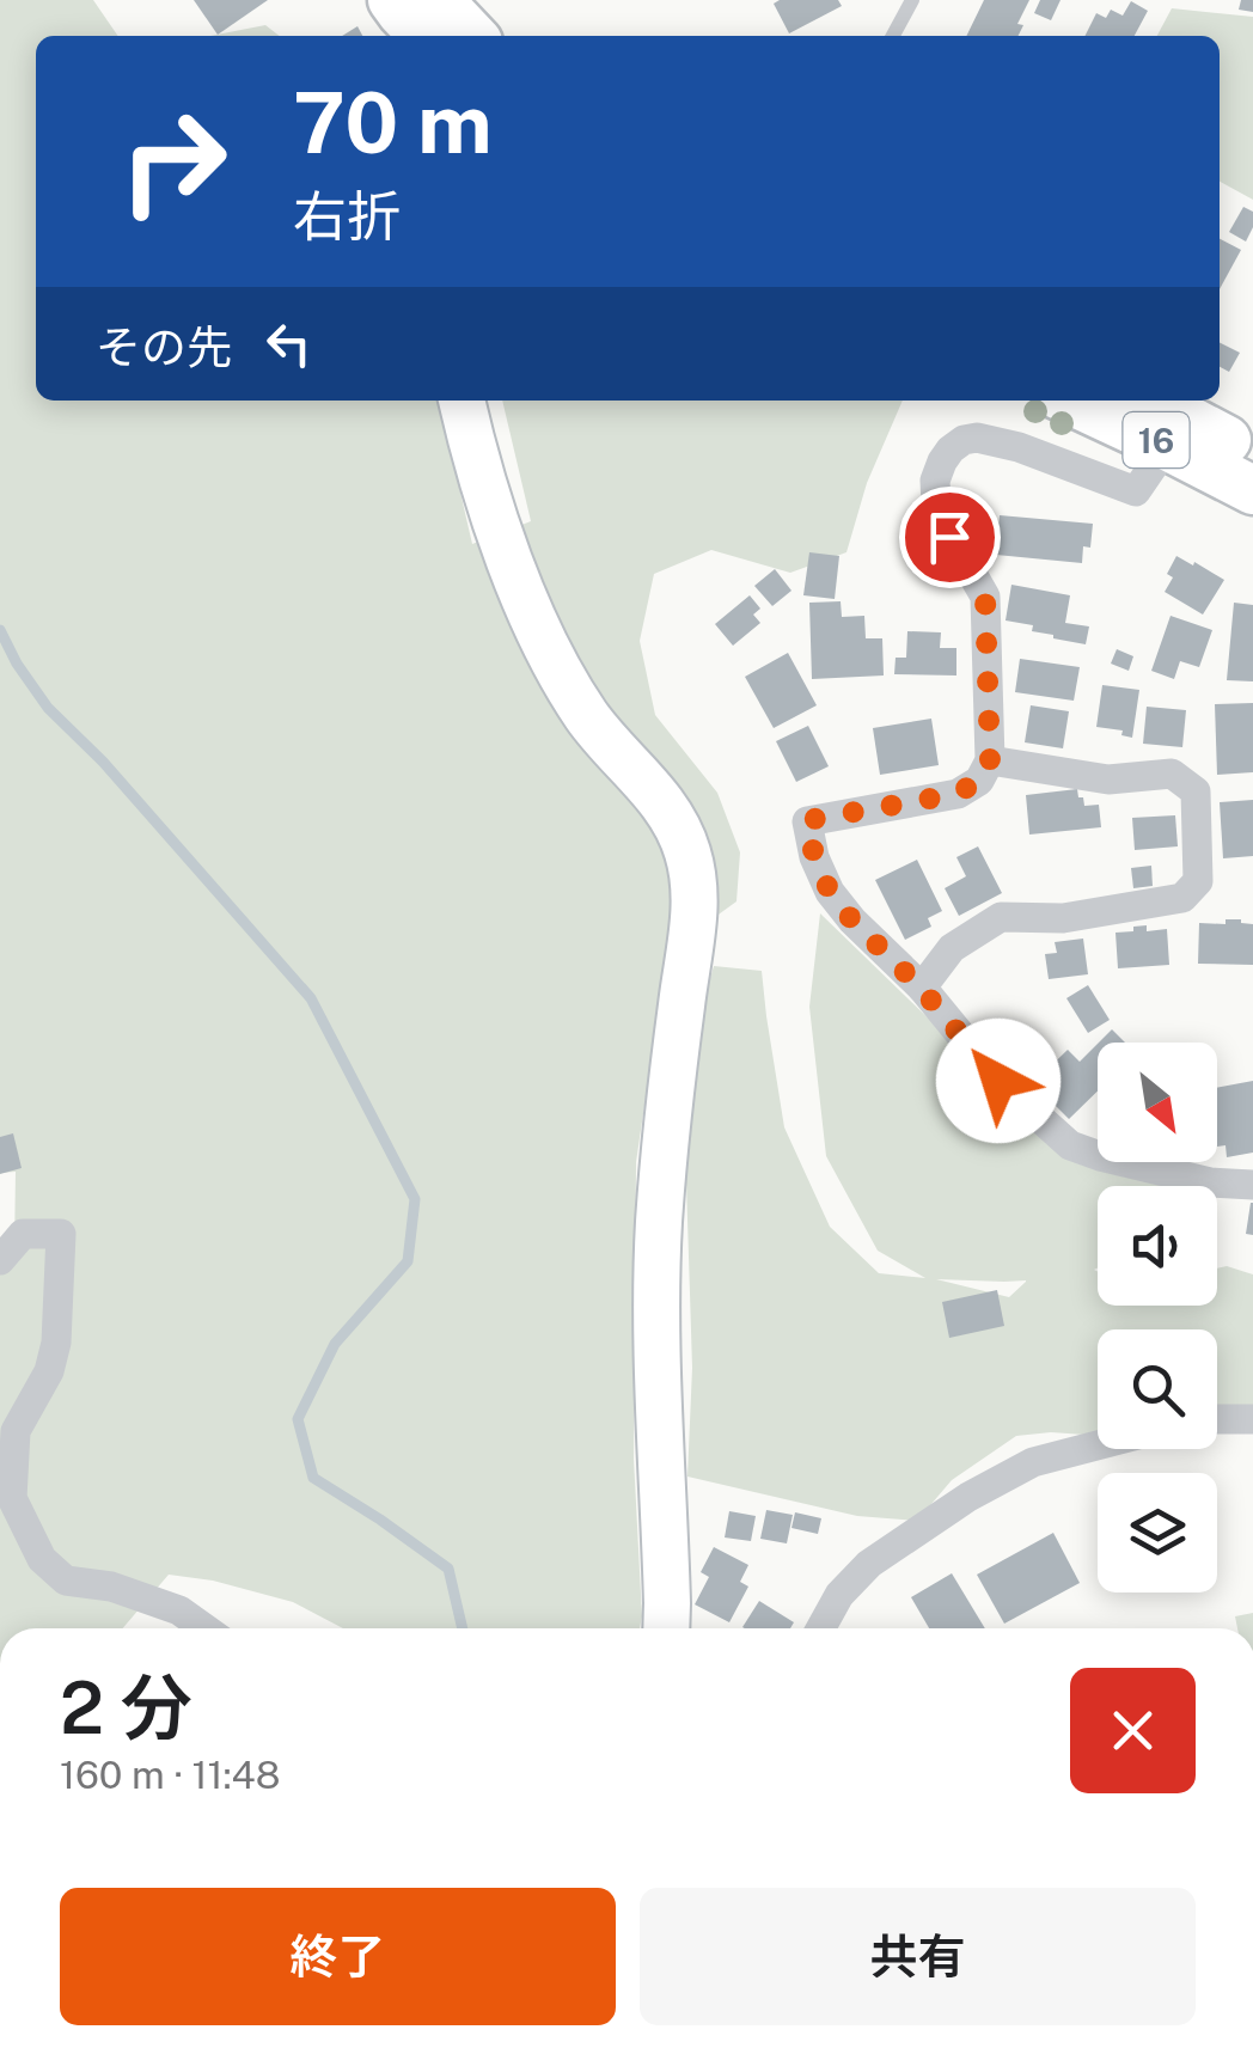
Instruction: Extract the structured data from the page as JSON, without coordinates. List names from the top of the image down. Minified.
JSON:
{"streets":{"main road":["16"]},"north":"bottom right","page":{"turn":["70 m","右折"],"then":"その先","heading":["2 分","160 m · 11:48"],"buttons":["終了","共有"]}}
